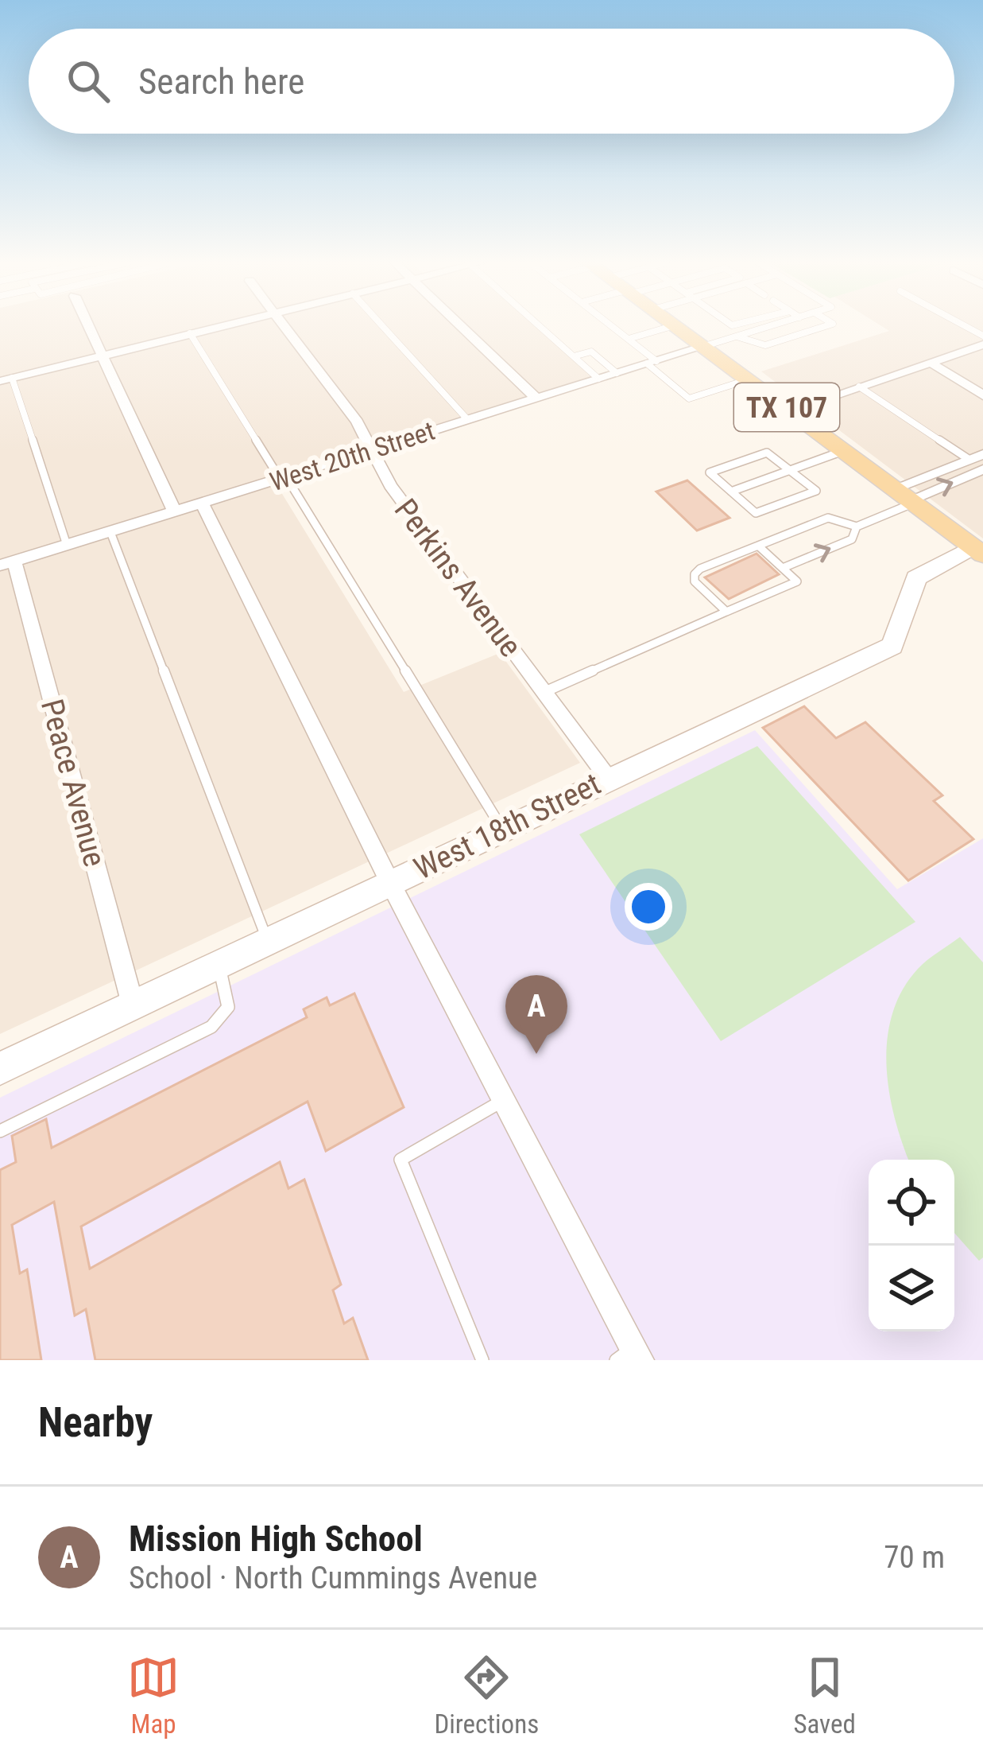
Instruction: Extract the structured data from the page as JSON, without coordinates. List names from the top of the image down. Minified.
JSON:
{"streets":{"main road":["TX 107"],"street":["West 20th Street","Perkins Avenue","Peace Avenue","West 18th Street"]},"crossings":[["TX 107","West 20th Street"],["TX 107","West 18th Street"],["West 20th Street","Perkins Avenue"],["West 20th Street","Peace Avenue"],["Perkins Avenue","West 18th Street"],["Peace Avenue","West 18th Street"]],"page":{"search":"Search here","pins":"A","heading":"Nearby","list":[{"mark":"A","name":"Mission High School","note":"School · North Cummings Avenue","value":"70 m"}],"nav":["Map","Directions","Saved"]}}
